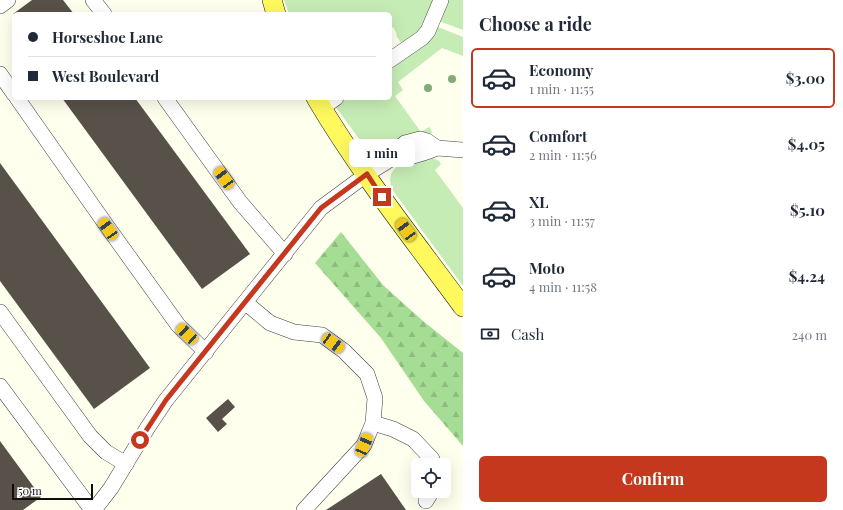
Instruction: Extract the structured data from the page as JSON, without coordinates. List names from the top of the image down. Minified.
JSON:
{"scale_bar":"50 m","page":{"heading":"Choose a ride","banner":["Horseshoe Lane","West Boulevard"],"list":[{"name":"Economy","note":"1 min · 11:55","value":"$3.00"},{"name":"Comfort","note":"2 min · 11:56","value":"$4.05"},{"name":"XL","note":"3 min · 11:57","value":"$5.10"},{"name":"Moto","note":"4 min · 11:58","value":"$4.24"}],"bubble":"1 min","pay":["Cash","240 m"],"buttons":"Confirm","scale":"50 m"}}
